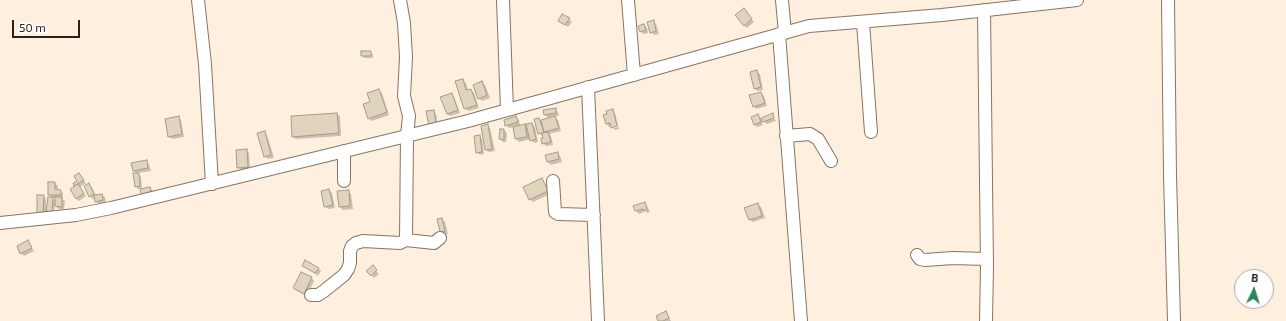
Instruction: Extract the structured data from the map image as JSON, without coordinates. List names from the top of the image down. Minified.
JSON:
{"scale_bar":"50 m","north":"top"}
